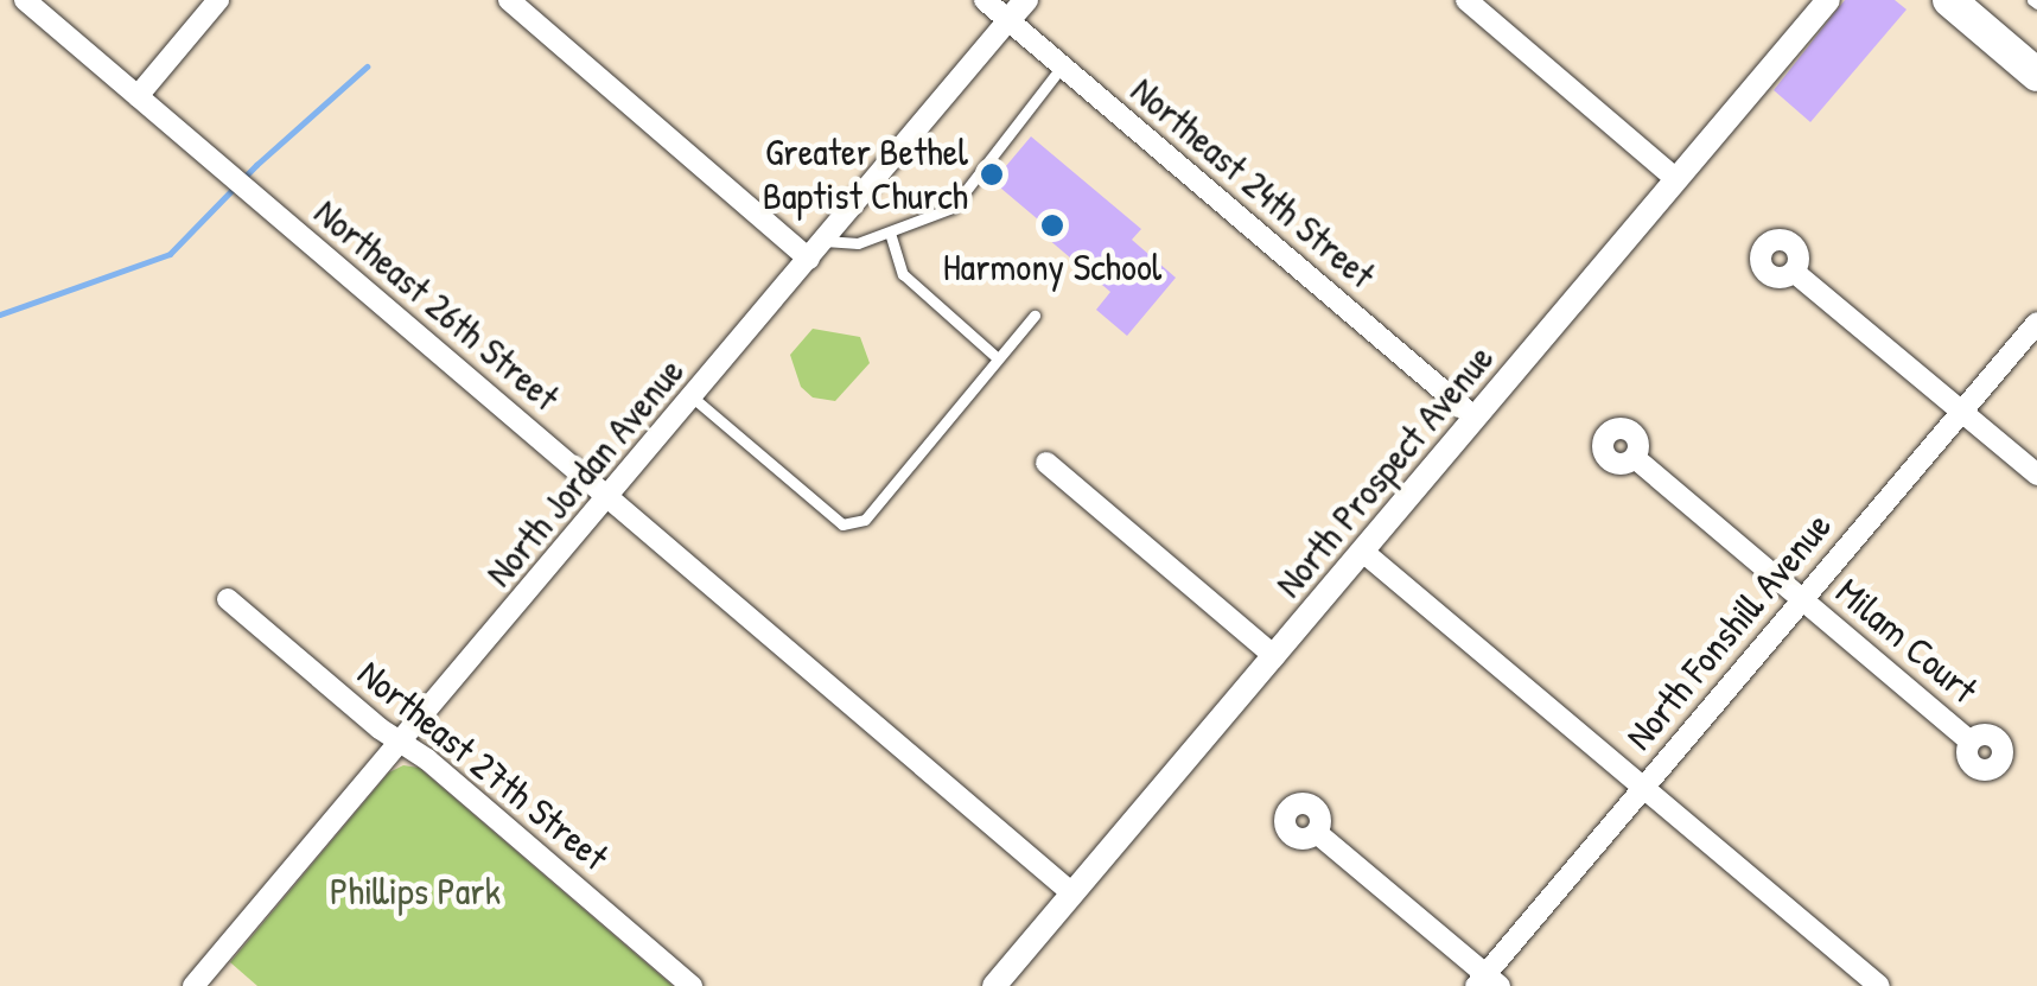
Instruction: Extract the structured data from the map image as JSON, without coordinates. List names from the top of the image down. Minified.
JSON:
{"streets":{"street":["Northeast 24th Street","Northeast 26th Street","North Prospect Avenue","North Jordan Avenue","North Fonshill Avenue","Milam Court","Northeast 27th Street"]},"crossings":[["Northeast 24th Street","North Prospect Avenue"],["Northeast 24th Street","North Jordan Avenue"],["Northeast 26th Street","North Prospect Avenue"],["Northeast 26th Street","North Jordan Avenue"],["North Jordan Avenue","Northeast 27th Street"],["North Fonshill Avenue","Milam Court"]],"parks":["Phillips Park"],"places":["Greater Bethel Baptist Church","Harmony School"]}
